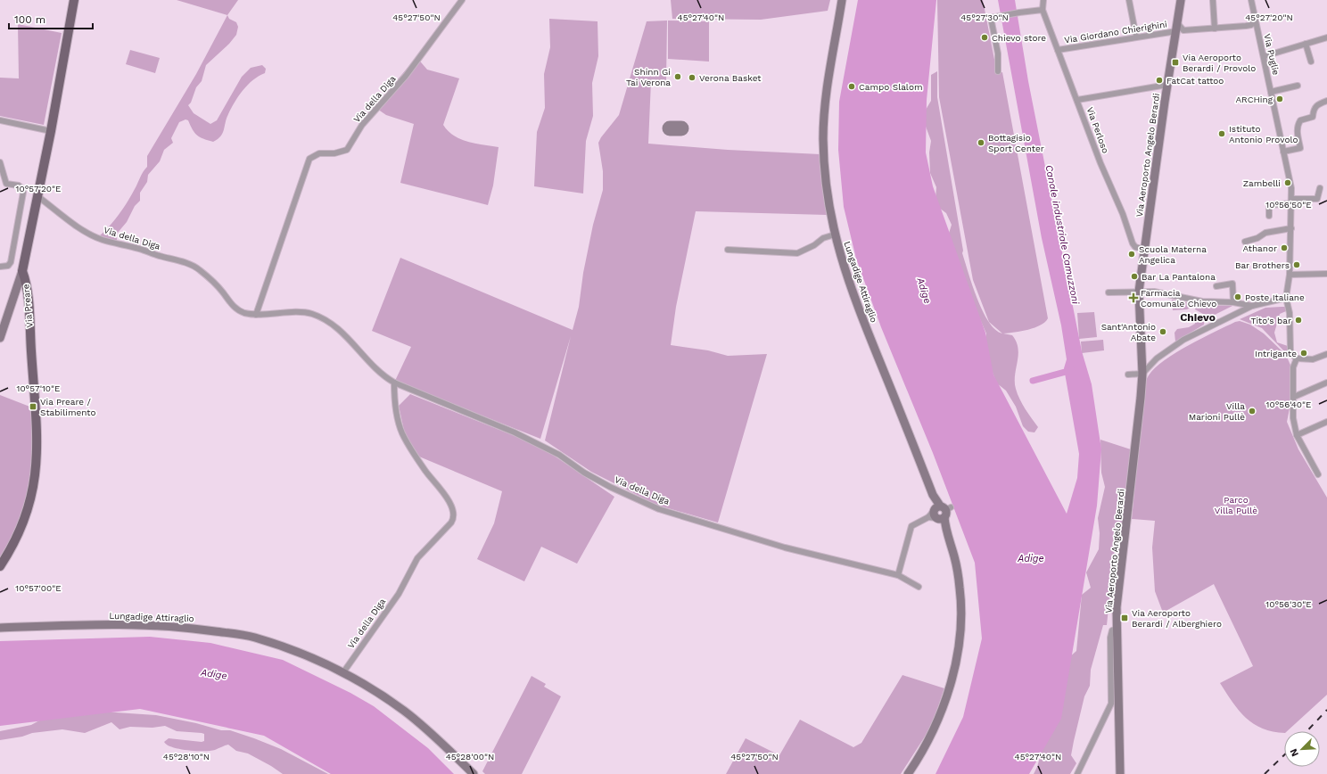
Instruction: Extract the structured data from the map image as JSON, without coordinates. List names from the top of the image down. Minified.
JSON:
{"streets":{"main road":["Via Preare"],"street":["Via Giordano Chierighini","Via Puglie","Via della Diga","Via Perloso","Via Aeroporto Angelo Berardi","Lungadige Attiraglio"]},"crossings":[["Via Giordano Chierighini","Via Perloso"],["Via Giordano Chierighini","Via Aeroporto Angelo Berardi"],["Via della Diga","Lungadige Attiraglio"],["Via della Diga","Via Preare"],["Via Perloso","Via Aeroporto Angelo Berardi"]],"districts":["Chievo"],"water":["Canale industriale Camuzzoni","Adige"],"parks":["Parco Villa Pullè"],"places":{"other":["Chievo store","Shinn Gi Tai Verona","Verona Basket","FatCat tattoo","Campo Slalom","ARCHing","Istituto Antonio Provolo","Bottagisio Sport Center","Zambelli","Athanor","Scuola Materna Angelica","Bar Brothers","Bar La Pantalona","Poste Italiane","Tito's bar","Sant'Antonio Abate","Intrigante","Villa Marioni Pullè"],"transit":["Via Aeroporto Berardi / Provolo","Via Preare / Stabilimento","Via Aeroporto Berardi / Alberghiero"],"health":["Farmacia Comunale Chievo"]},"scale_bar":"100 m","north":"bottom left","coordinates":["45°27'30\"N","45°27'50\"N","45°27'40\"N","45°27'20\"N","10°57'20\"E","10°56'50\"E","10°57'10\"E","10°56'40\"E","10°57'00\"E","10°56'30\"E","45°28'10\"N","45°28'00\"N"]}
